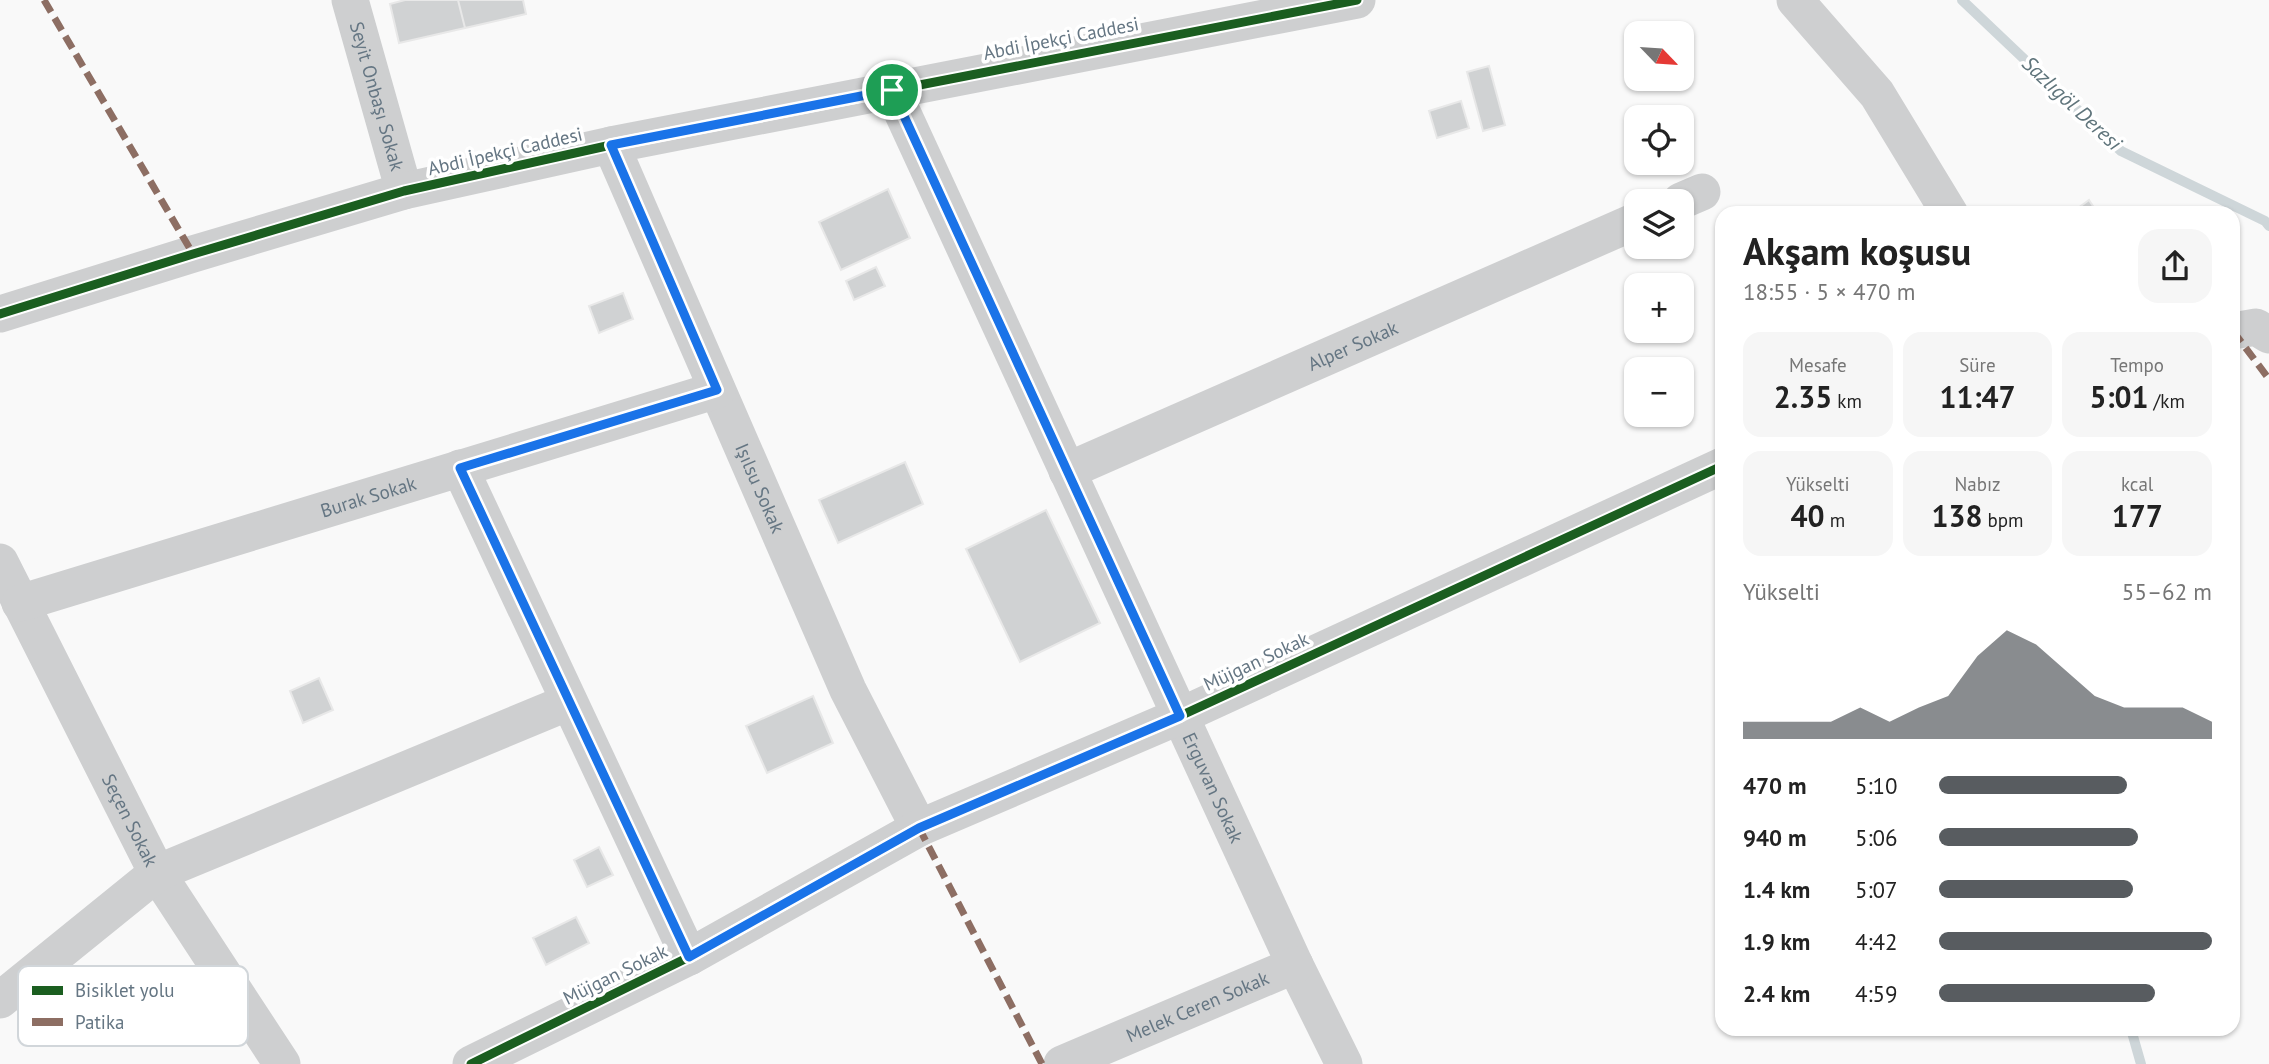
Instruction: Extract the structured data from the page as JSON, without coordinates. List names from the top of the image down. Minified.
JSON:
{"streets":{"street":["Abdi İpekçi Caddesi","Seyit Onbaşı Sokak","Alper Sokak","Işılsu Sokak","Burak Sokak","Müjgan Sokak","Erguvan Sokak","Seçen Sokak","Melek Ceren Sokak"]},"crossings":[["Abdi İpekçi Caddesi","Seyit Onbaşı Sokak"],["Abdi İpekçi Caddesi","Işılsu Sokak"],["Abdi İpekçi Caddesi","Erguvan Sokak"],["Alper Sokak","Erguvan Sokak"],["Işılsu Sokak","Burak Sokak"],["Işılsu Sokak","Müjgan Sokak"],["Burak Sokak","Seçen Sokak"],["Müjgan Sokak","Erguvan Sokak"],["Erguvan Sokak","Melek Ceren Sokak"]],"water":["Sazlıgöl Deresi"],"legend":["Bisiklet yolu","Patika"],"north":"bottom right","page":{"map_buttons":["+","−"],"heading":["Akşam koşusu","18:55 · 5 × 470 m"],"stats":[["Mesafe","2.35 km"],["Süre","11:47"],["Tempo","5:01 /km"],["Yükselti","40 m"],["Nabız","138 bpm"],["kcal","177"]],"chart":["Yükselti","55–62 m"],"list":[{"name":"470 m","note":"5:10"},{"name":"940 m","note":"5:06"},{"name":"1.4 km","note":"5:07"},{"name":"1.9 km","note":"4:42"},{"name":"2.4 km","note":"4:59"}]}}
